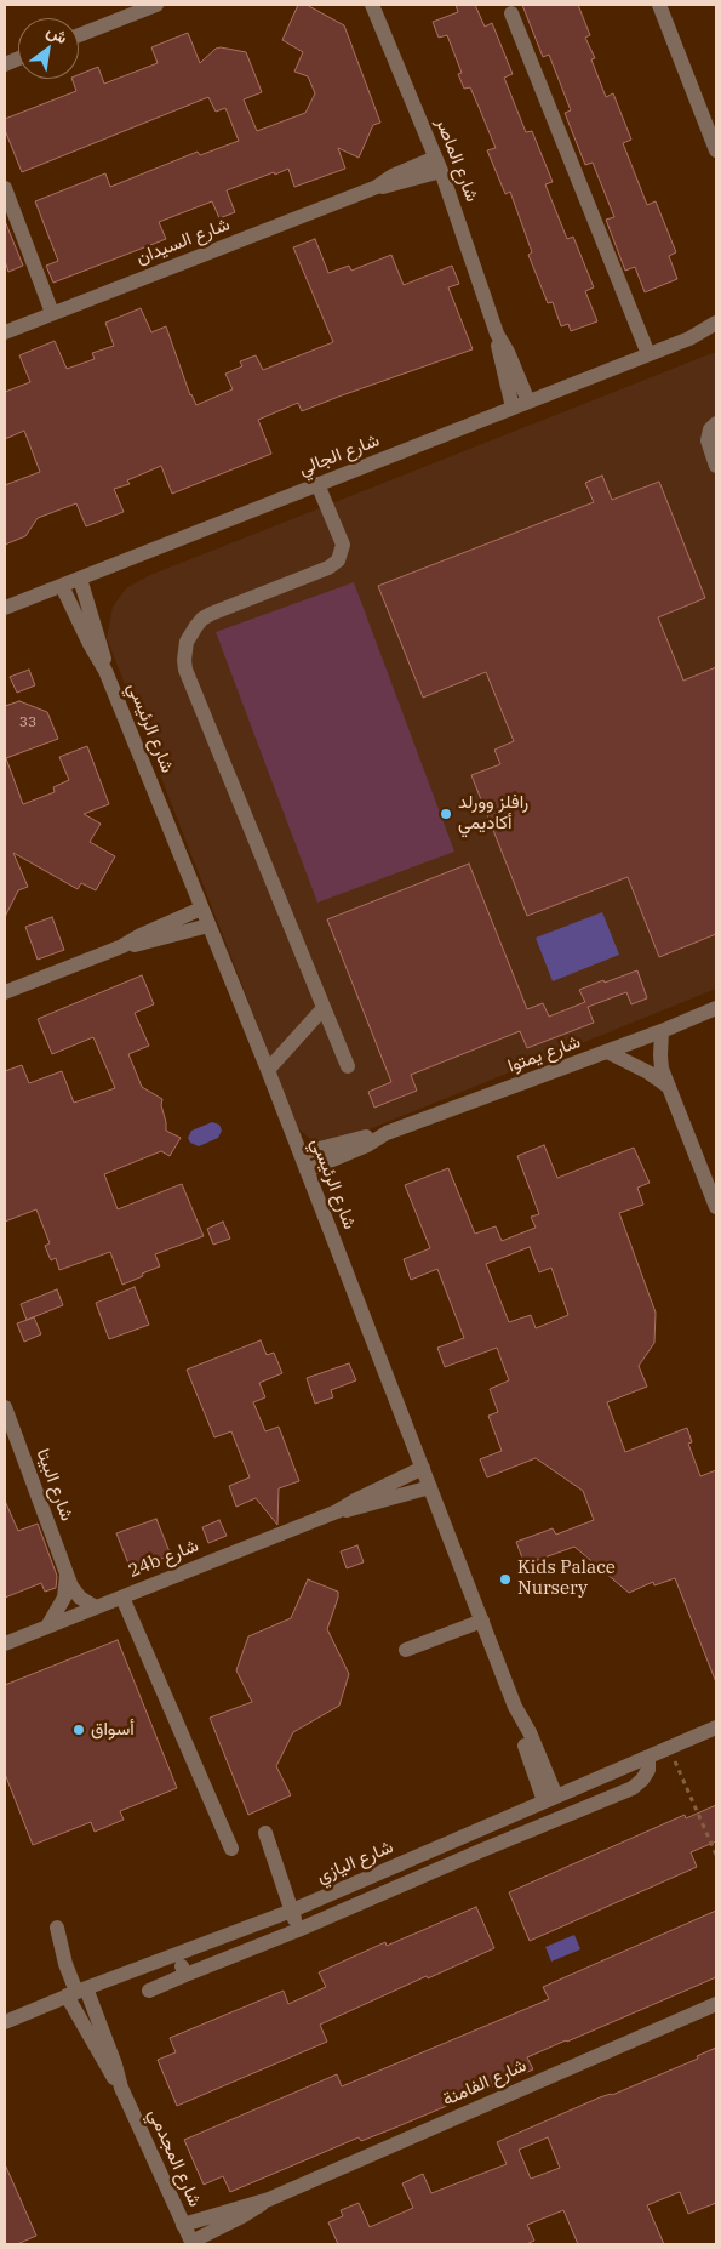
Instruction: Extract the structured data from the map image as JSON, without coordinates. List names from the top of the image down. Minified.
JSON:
{"streets":{"street":["شارع الماصر","شارع السيدان","شارع الجالي","شارع الرئيسي","شارع يمتوا","شارع البيتا","24b شارع","شارع اليازي","شارع الفامنة","شارع المجدمي"]},"crossings":[["شارع الماصر","شارع السيدان"],["شارع الماصر","شارع الجالي"],["شارع الجالي","شارع الرئيسي"],["شارع الرئيسي","شارع يمتوا"],["شارع الرئيسي","24b شارع"],["شارع الرئيسي","شارع اليازي"],["شارع البيتا","24b شارع"],["شارع اليازي","شارع المجدمي"],["شارع الفامنة","شارع المجدمي"]],"places":["رافلز وورلد أكاديمي","Kids Palace Nursery","أسواق"],"house_numbers":["33"],"north":"top right"}
